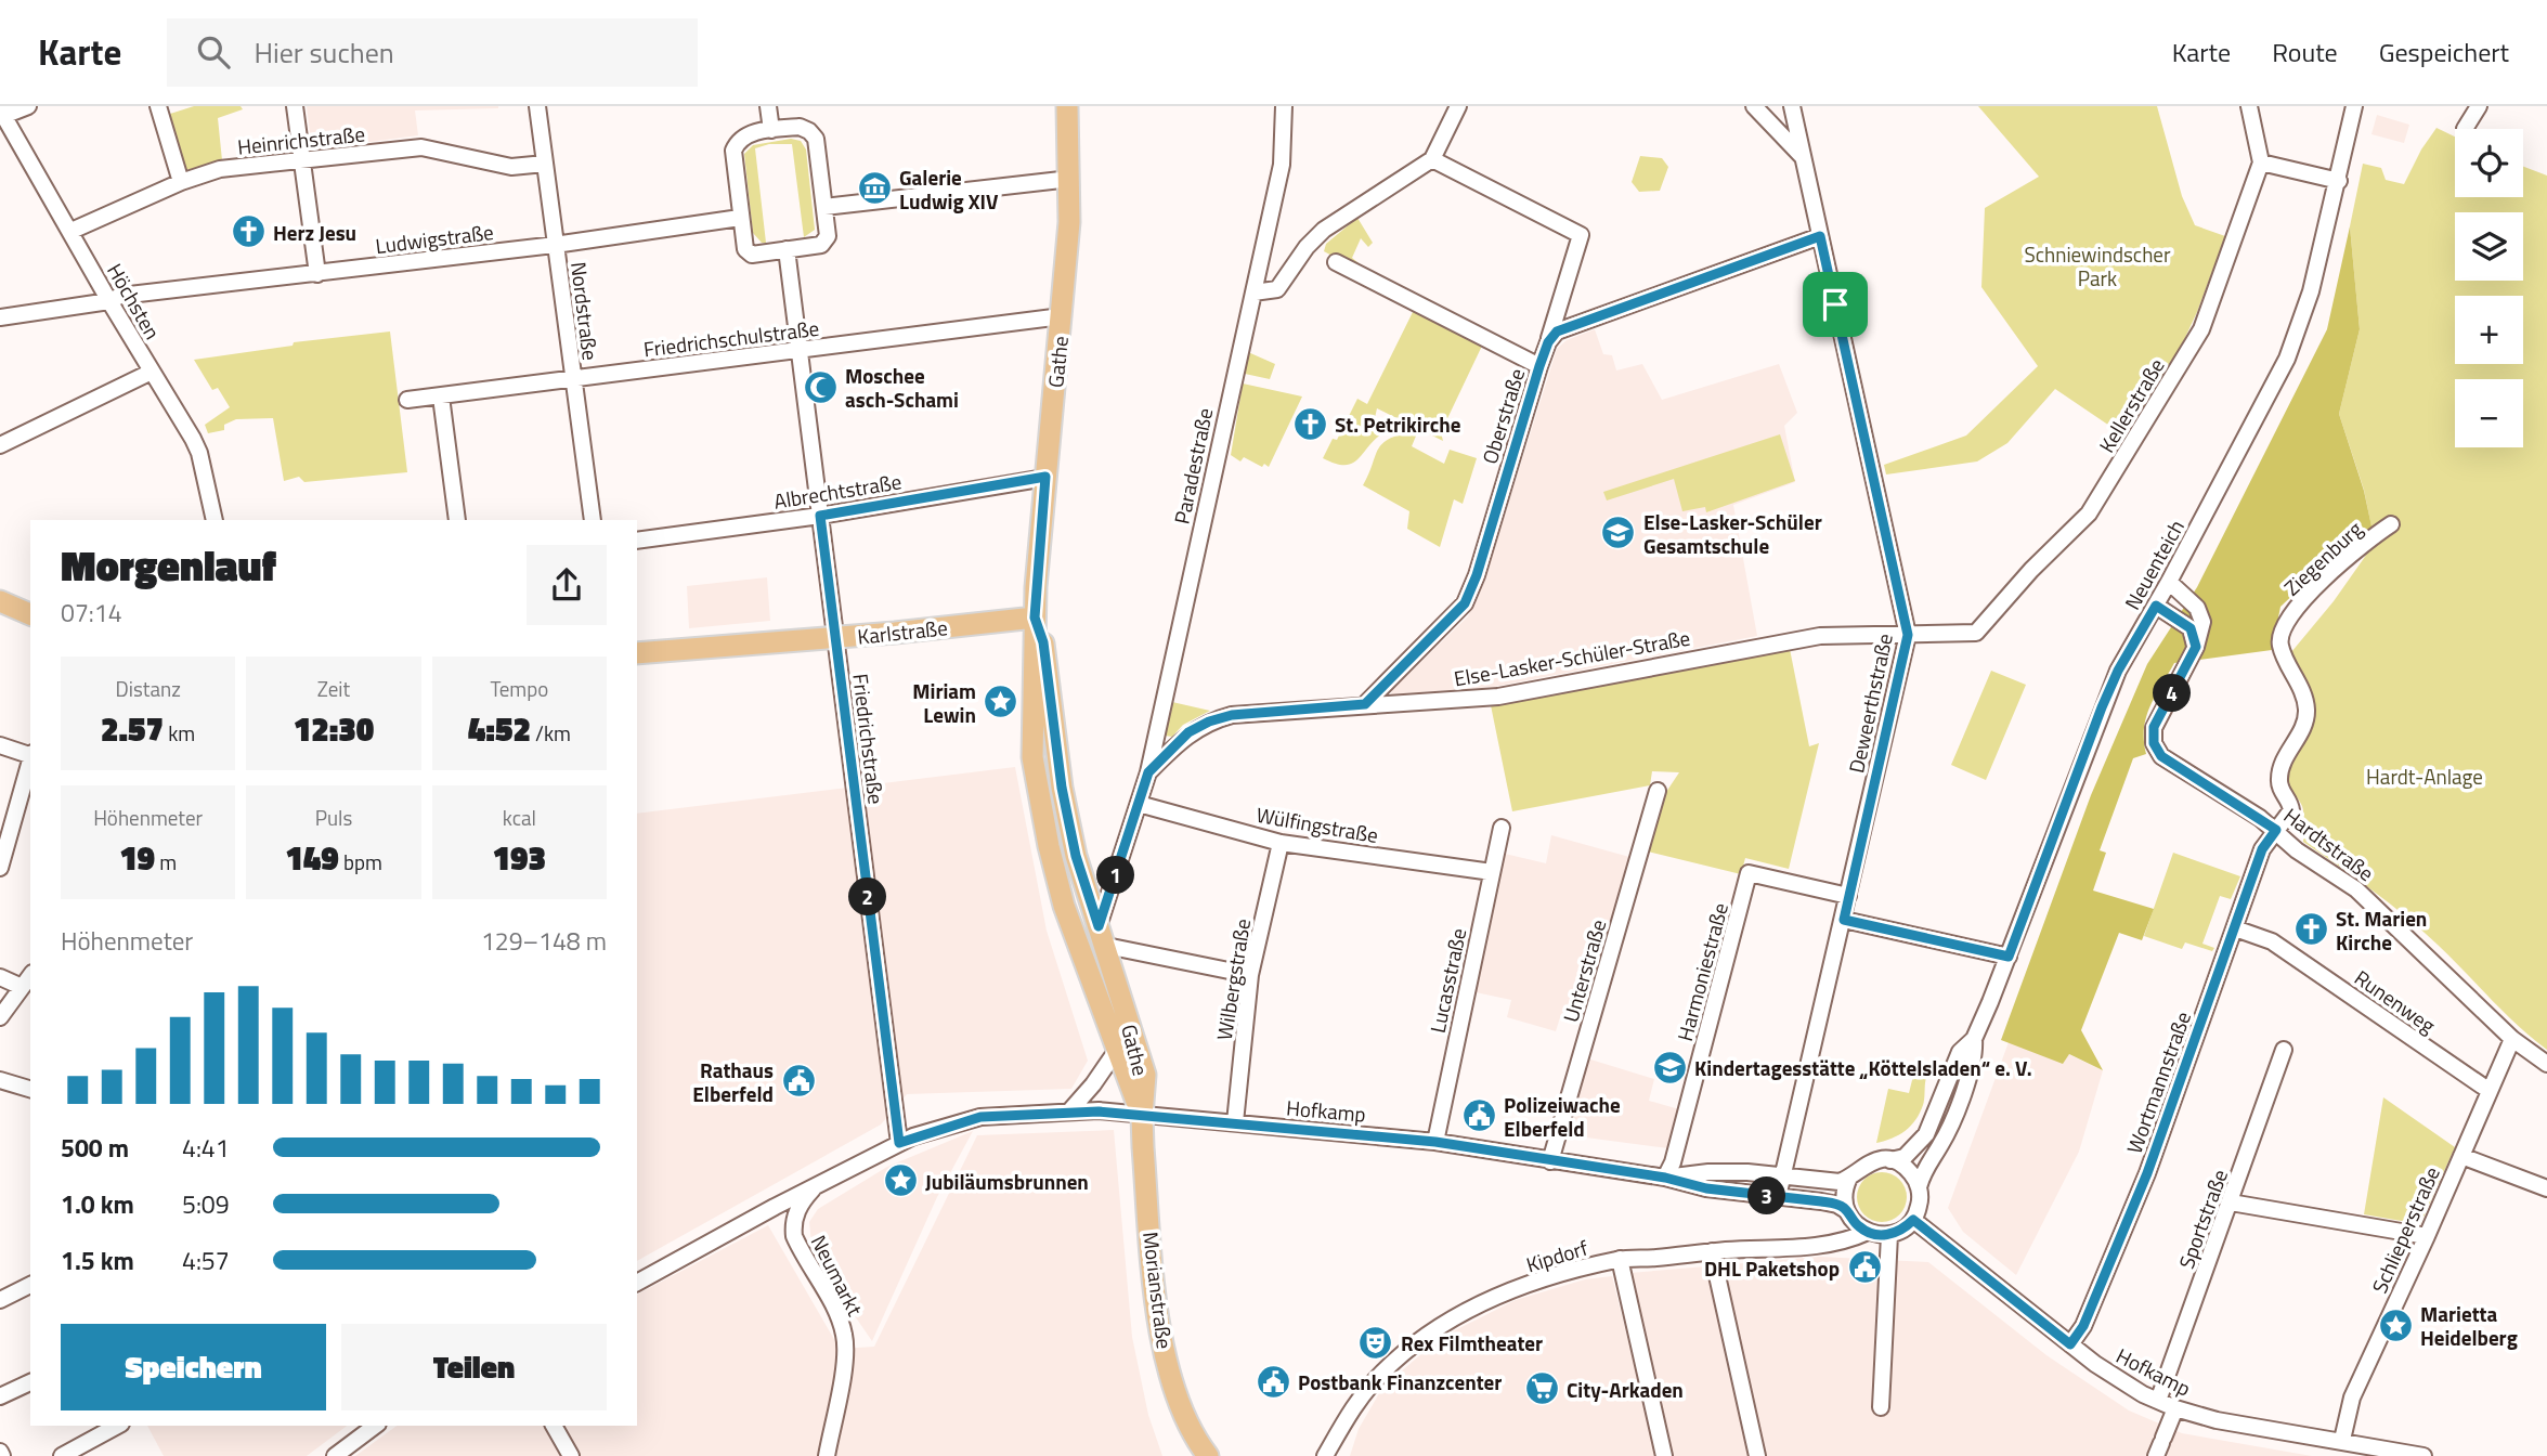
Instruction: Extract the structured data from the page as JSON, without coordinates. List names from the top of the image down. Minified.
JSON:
{"streets":{"main road":["Gathe","Karlstraße","Morianstraße"],"street":["Heinrichstraße","Ludwigstraße","Höchsten","Nordstraße","Friedrichschulstraße","Kellerstraße","Oberstraße","Paradestraße","Albrechtstraße","Ziegenburg","Neuenteich","Else-Lasker-Schüler-Straße","Deweerthstraße","Friedrichstraße","Wülfingstraße","Hardtstraße","Unterstraße","Harmoniestraße","Wilbergstraße","Lucasstraße","Runenweg","Wortmannstraße","Hofkamp","Sportstraße","Schlieperstraße","Kipdorf","Neumarkt"]},"crossings":[["Heinrichstraße","Höchsten"],["Heinrichstraße","Nordstraße"],["Ludwigstraße","Höchsten"],["Ludwigstraße","Nordstraße"],["Nordstraße","Friedrichschulstraße"],["Friedrichschulstraße","Gathe"],["Friedrichschulstraße","Friedrichstraße"],["Gathe","Paradestraße"],["Gathe","Albrechtstraße"],["Gathe","Karlstraße"],["Gathe","Hofkamp"],["Gathe","Morianstraße"],["Kellerstraße","Else-Lasker-Schüler-Straße"],["Oberstraße","Else-Lasker-Schüler-Straße"],["Paradestraße","Else-Lasker-Schüler-Straße"],["Paradestraße","Wülfingstraße"],["Albrechtstraße","Friedrichstraße"],["Ziegenburg","Hardtstraße"],["Ziegenburg","Wortmannstraße"],["Neuenteich","Hardtstraße"],["Neuenteich","Hofkamp"],["Neuenteich","Kipdorf"],["Karlstraße","Friedrichstraße"],["Else-Lasker-Schüler-Straße","Deweerthstraße"],["Deweerthstraße","Harmoniestraße"],["Deweerthstraße","Hofkamp"],["Friedrichstraße","Neumarkt"],["Wülfingstraße","Wilbergstraße"],["Wülfingstraße","Lucasstraße"],["Hardtstraße","Wortmannstraße"],["Hardtstraße","Schlieperstraße"],["Unterstraße","Hofkamp"],["Harmoniestraße","Hofkamp"],["Wilbergstraße","Hofkamp"],["Lucasstraße","Hofkamp"],["Runenweg","Wortmannstraße"],["Runenweg","Schlieperstraße"],["Wortmannstraße","Hofkamp"],["Hofkamp","Sportstraße"],["Hofkamp","Schlieperstraße"],["Hofkamp","Kipdorf"],["Hofkamp","Neumarkt"],["Hofkamp","Morianstraße"]],"parks":["Schniewindscher Park","Hardt-Anlage"],"places":{"museum":["Galerie Ludwig XIV"],"church":["Herz Jesu","St. Petrikirche","St. Marien Kirche"],"mosque":["Moschee asch-Schami"],"school or university":["Else-Lasker-Schüler Gesamtschule","Kindertagesstätte „Köttelsladen“ e. V."],"place":["Miriam Lewin","Jubiläumsbrunnen","Marietta Heidelberg"],"public building":["Rathaus Elberfeld","Polizeiwache Elberfeld","DHL Paketshop","Postbank Finanzcenter"],"theatre":["Rex Filmtheater"],"supermarket":["City-Arkaden"]},"page":{"header":"Karte","search":"Hier suchen","nav":["Karte","Route","Gespeichert"],"map_buttons":["+","−"],"heading":["Morgenlauf","07:14"],"stats":[["Distanz","2.57 km"],["Zeit","12:30"],["Tempo","4:52 /km"],["Höhenmeter","19 m"],["Puls","149 bpm"],["kcal","193"]],"pins":["4","1","2","3"],"chart":["Höhenmeter","129–148 m"],"list":[{"name":"500 m","note":"4:41"},{"name":"1.0 km","note":"5:09"},{"name":"1.5 km","note":"4:57"}],"buttons":["Speichern","Teilen"]}}
